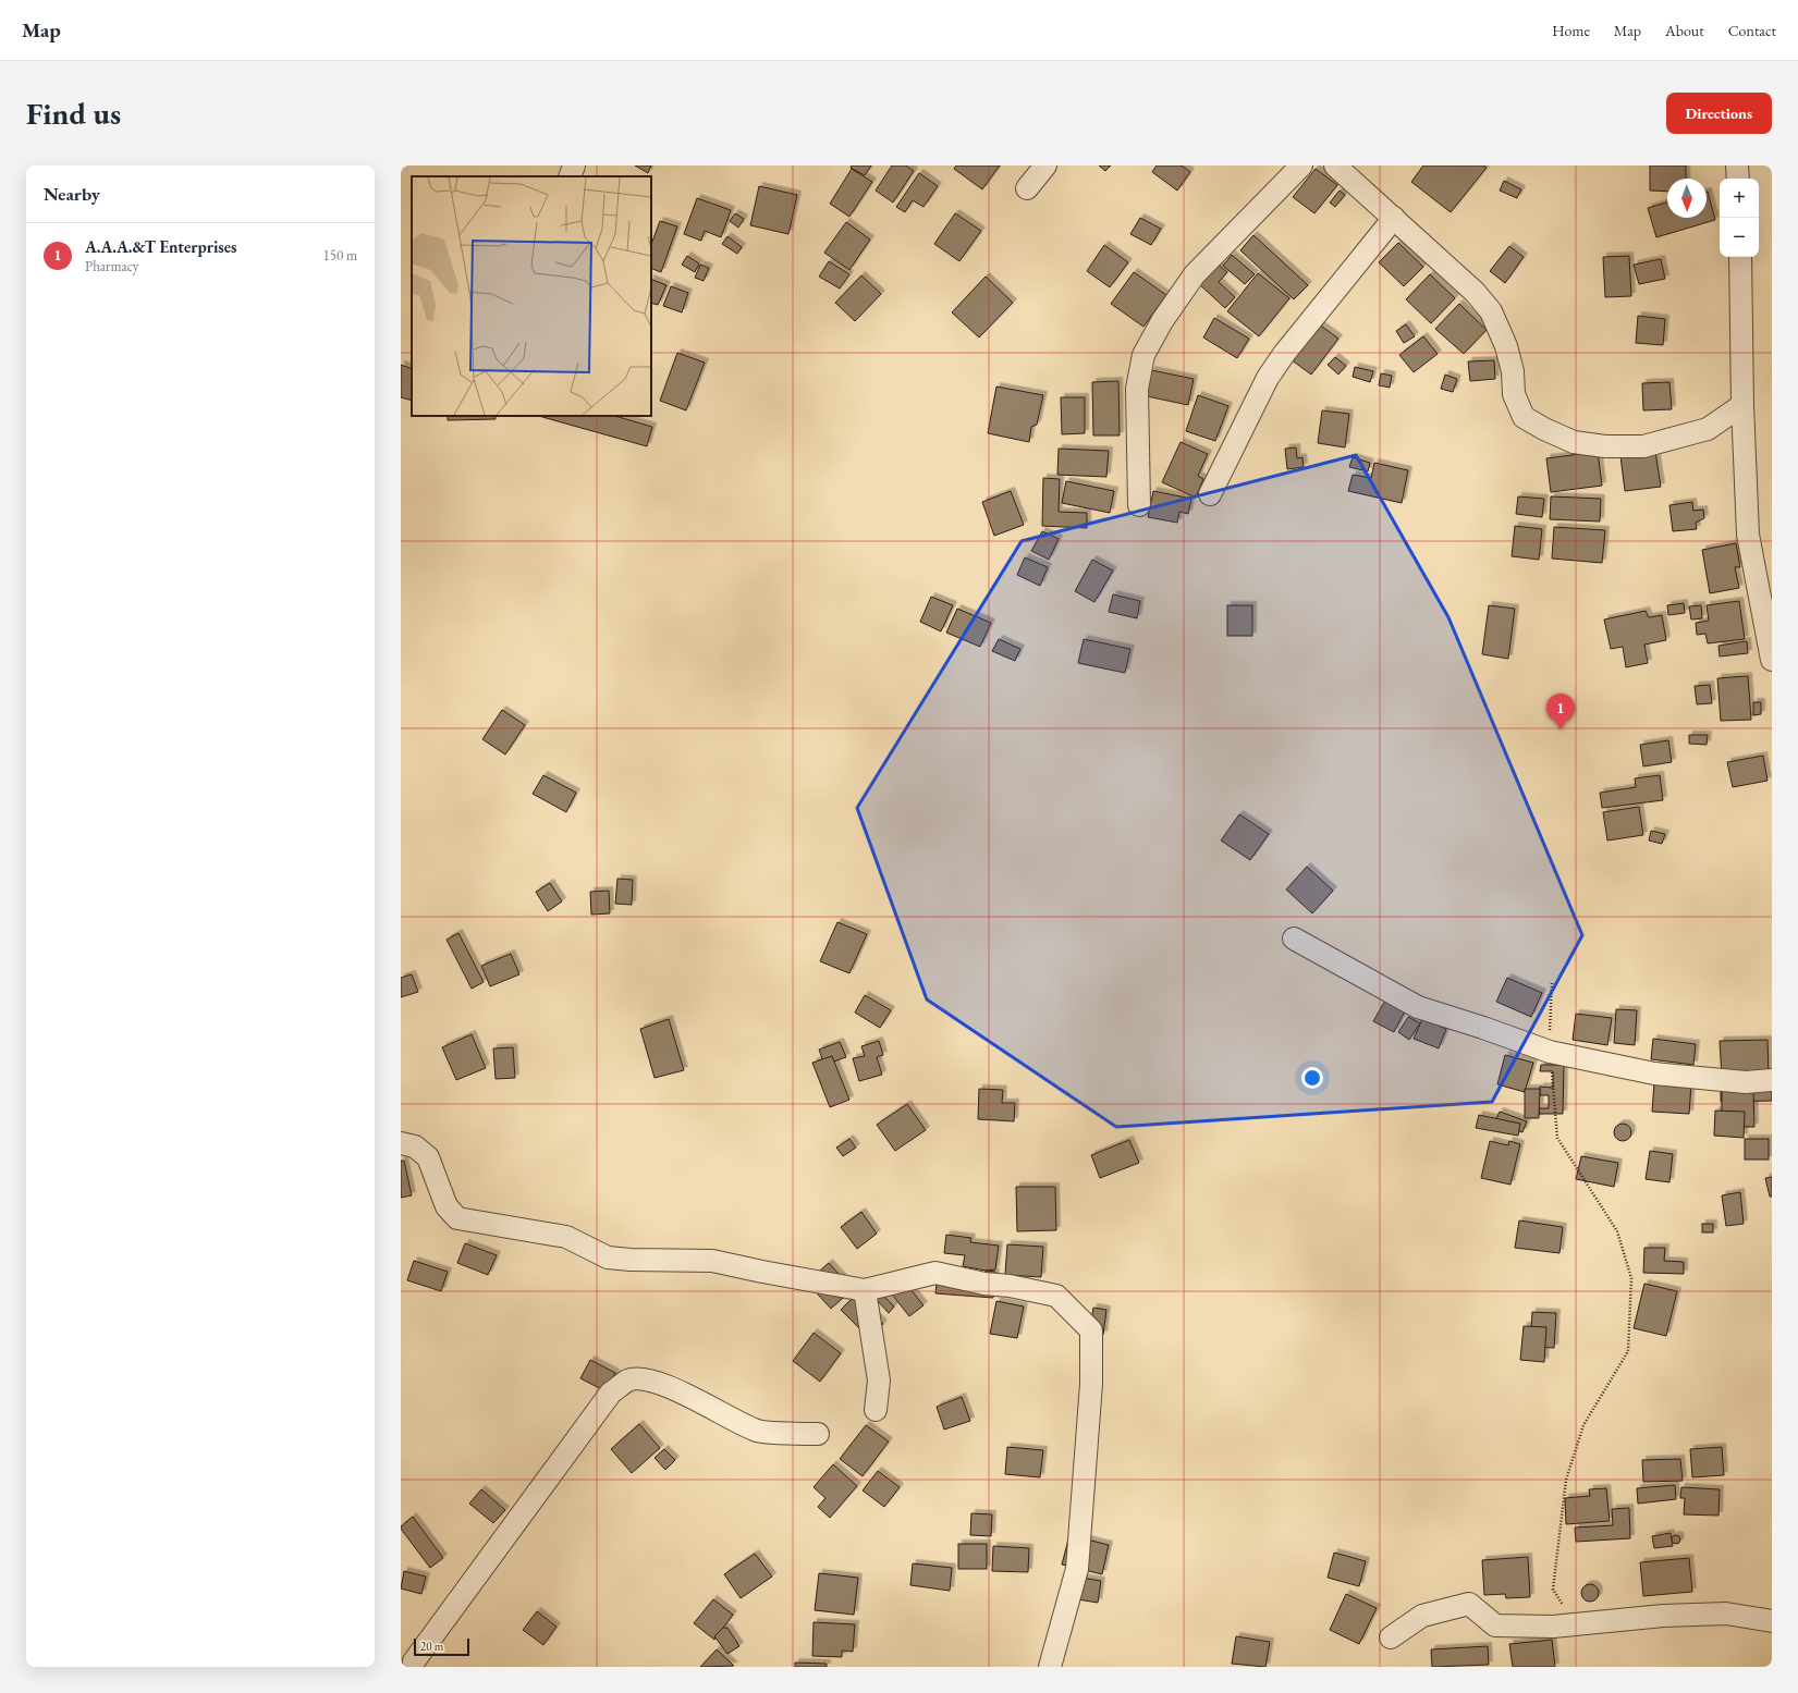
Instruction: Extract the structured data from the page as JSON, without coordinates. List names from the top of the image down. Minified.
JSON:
{"scale_bar":"20 m","north":"bottom","page":{"header":"Map","nav":["Home","Map","About","Contact"],"buttons":"Directions","title":"Find us","heading":"Nearby","map_buttons":["+","−"],"list":[{"mark":"1","name":"A.A.A.&T Enterprises","note":"Pharmacy","value":"150 m"}],"pins":"1","scale":"20 m"}}
